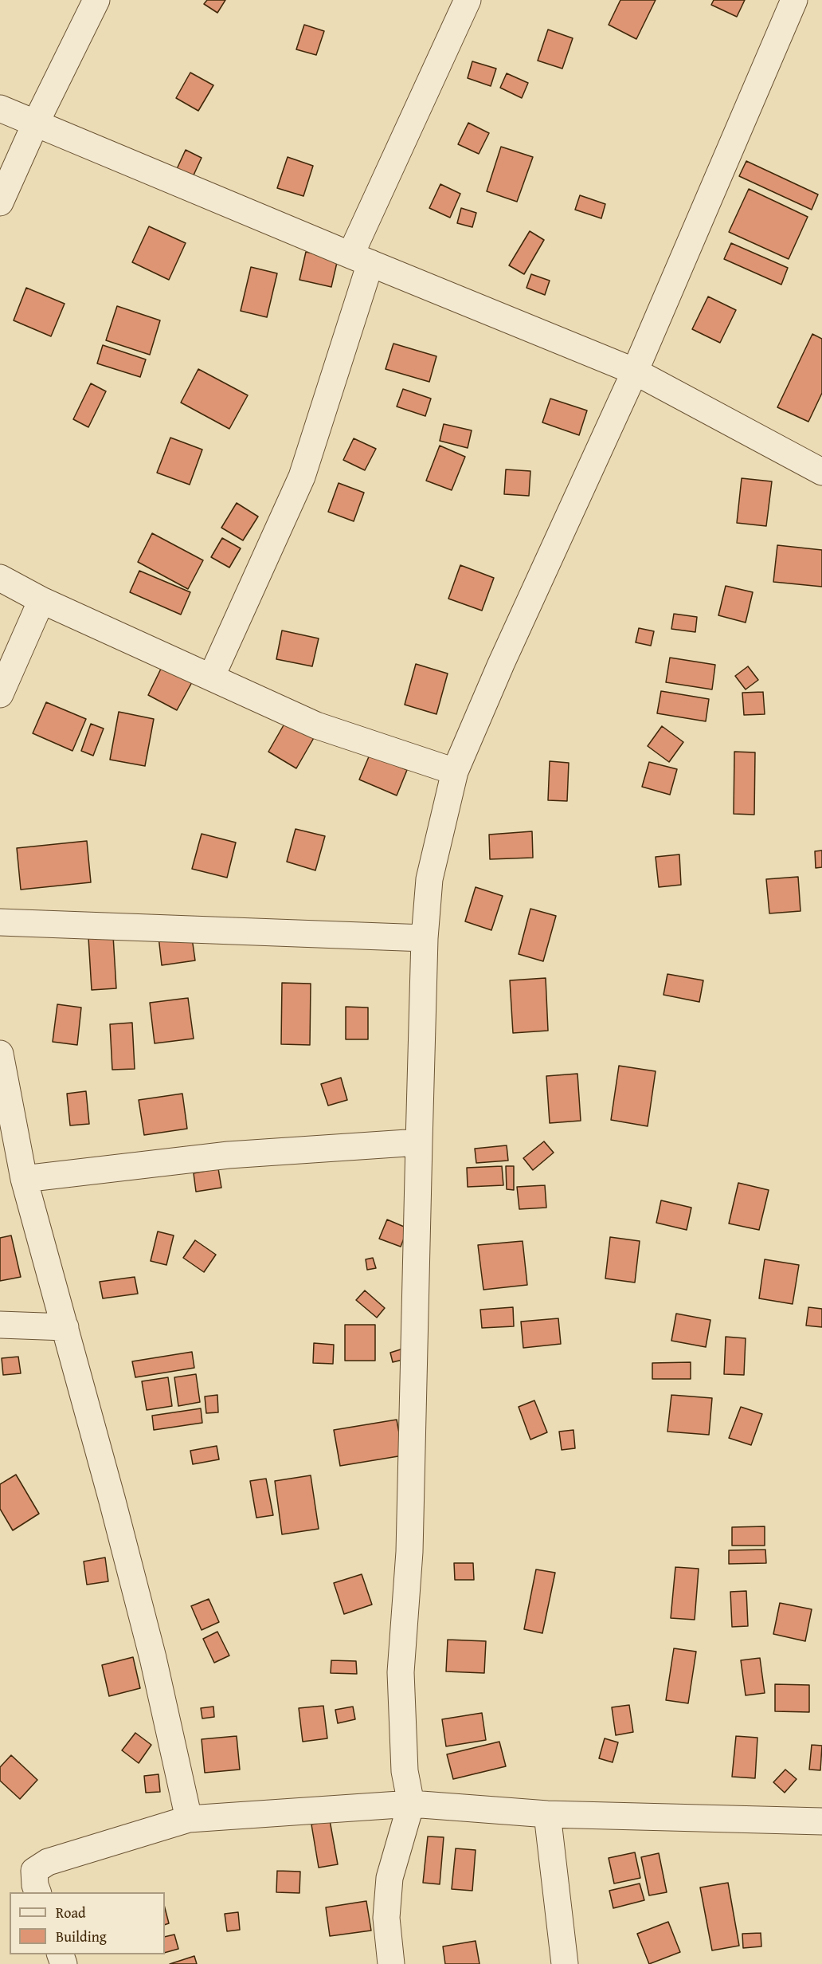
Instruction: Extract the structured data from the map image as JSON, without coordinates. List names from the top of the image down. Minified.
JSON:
{"legend":["Road","Building"]}
